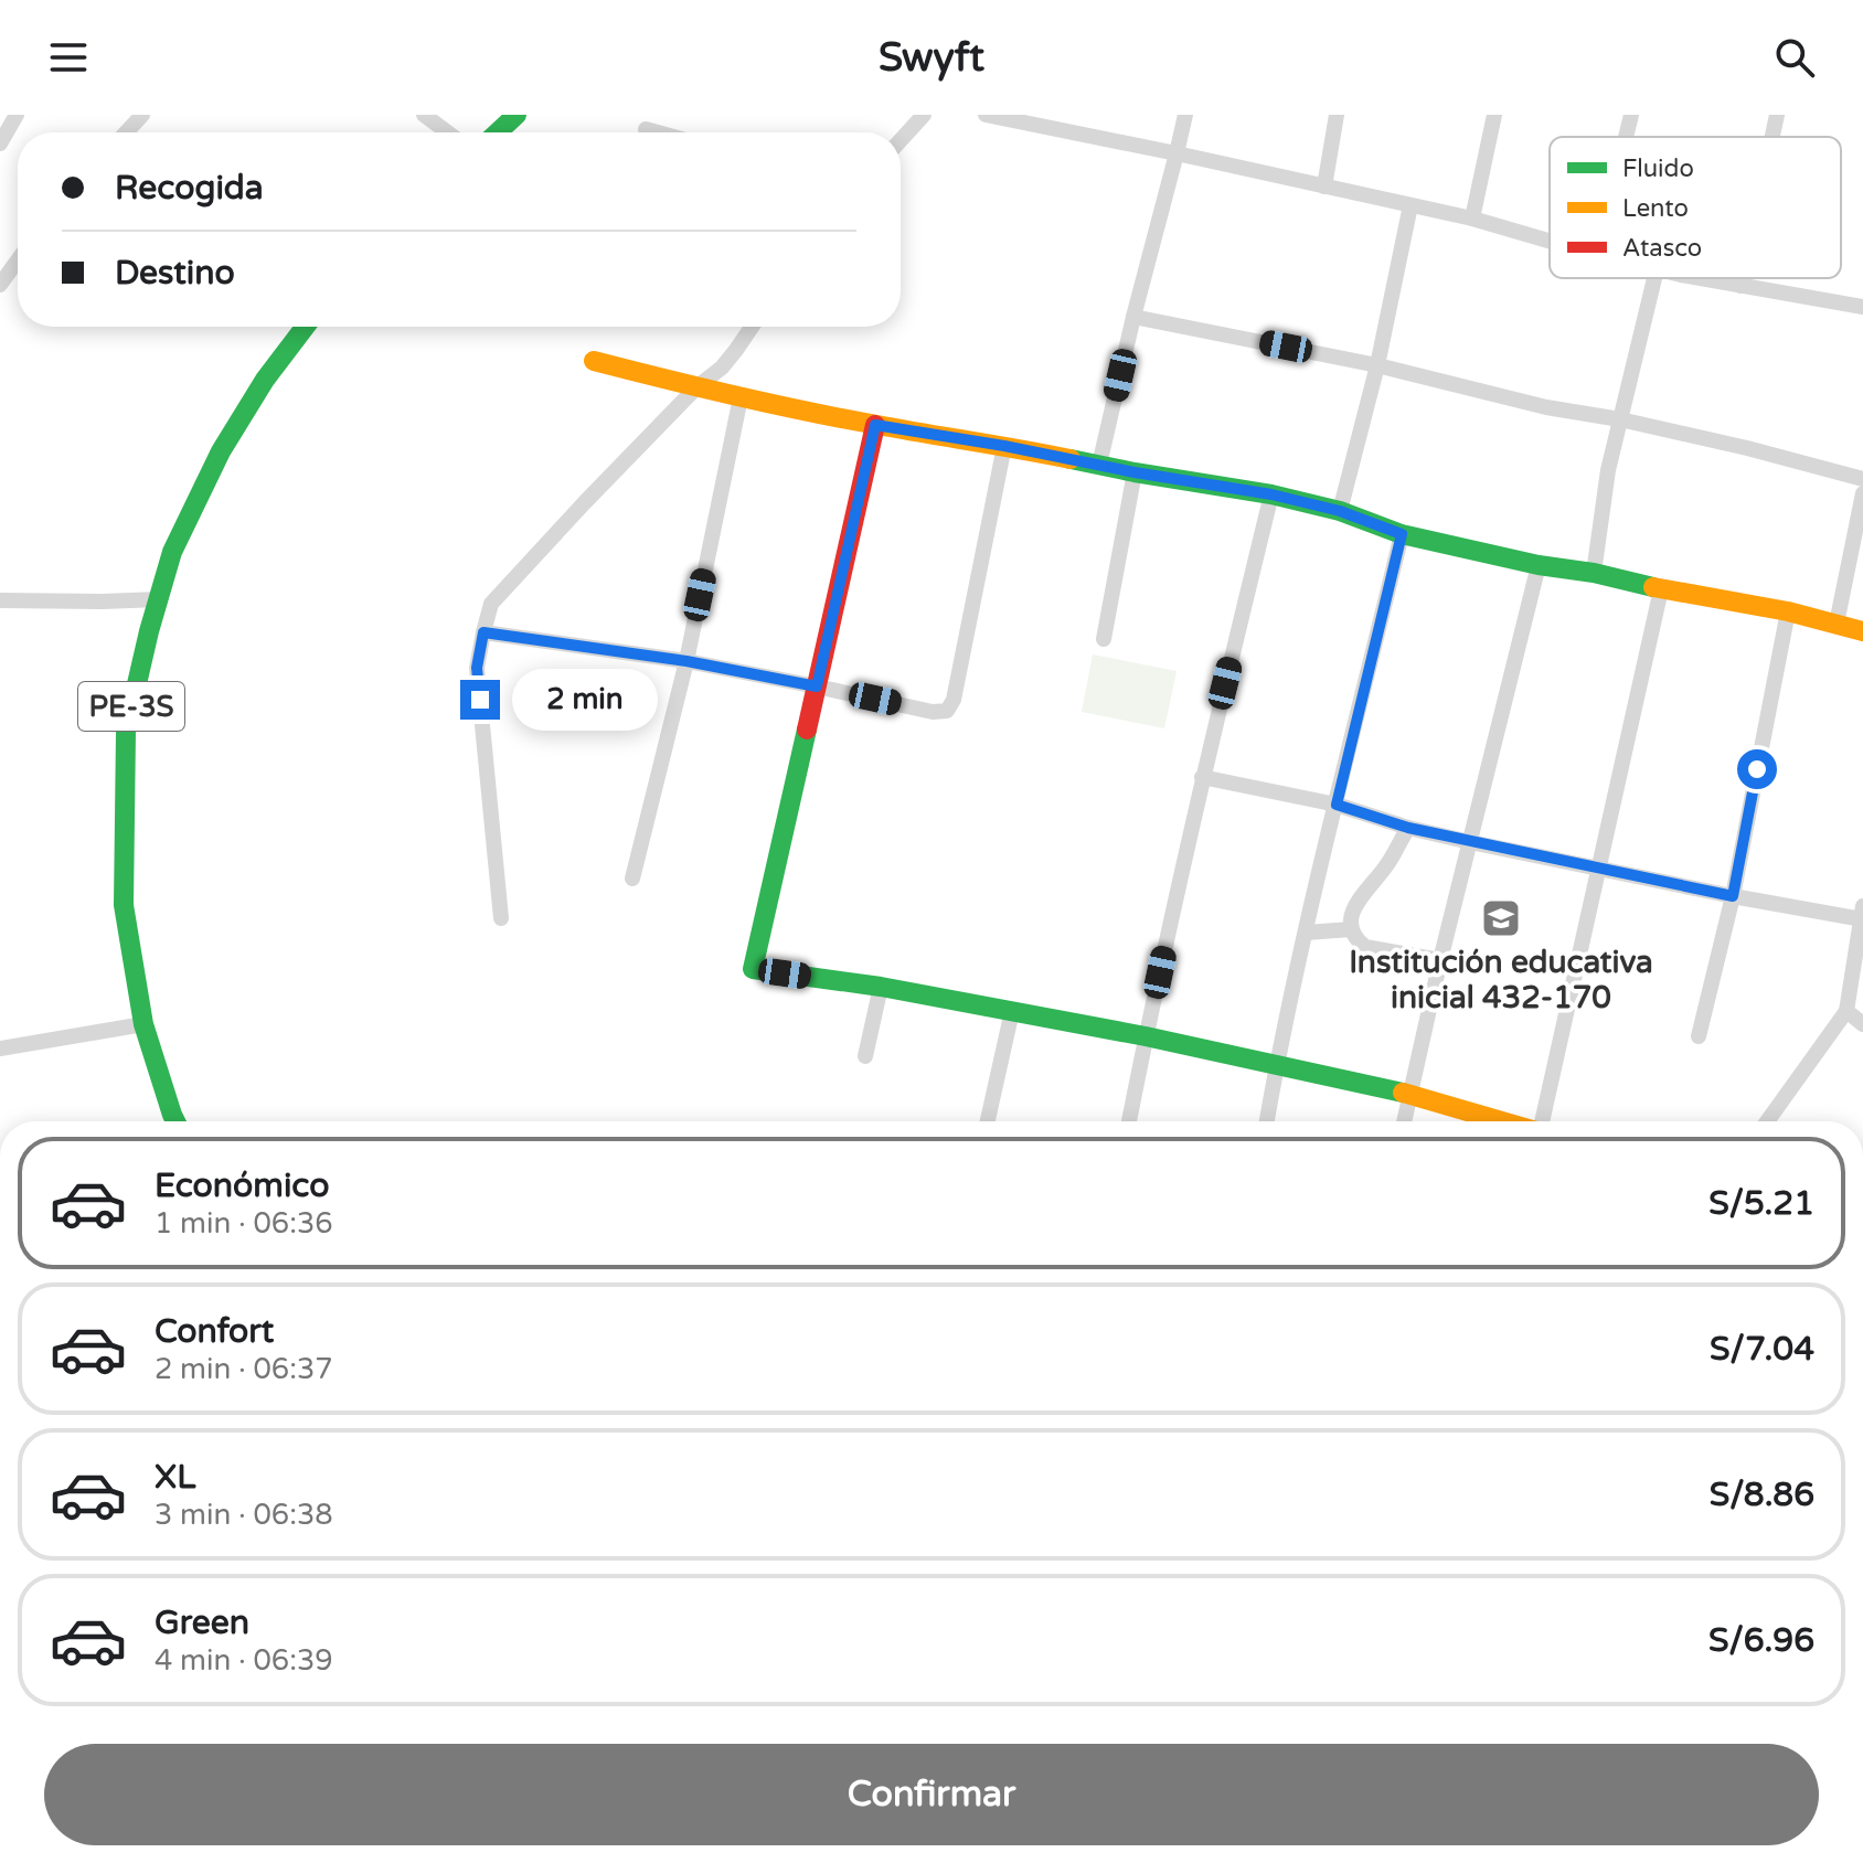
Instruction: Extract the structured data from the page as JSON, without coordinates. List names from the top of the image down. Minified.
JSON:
{"streets":{"main road":["PE-3S"]},"places":{"school or university":["Institución educativa inicial 432-170"]},"legend":["Fluido","Lento","Atasco"],"page":{"header":"Swyft","banner":["Recogida","Destino"],"bubble":"2 min","list":[{"name":"Económico","note":"1 min · 06:36","value":"S/5.21"},{"name":"Confort","note":"2 min · 06:37","value":"S/7.04"},{"name":"XL","note":"3 min · 06:38","value":"S/8.86"},{"name":"Green","note":"4 min · 06:39","value":"S/6.96"}],"buttons":"Confirmar"}}
